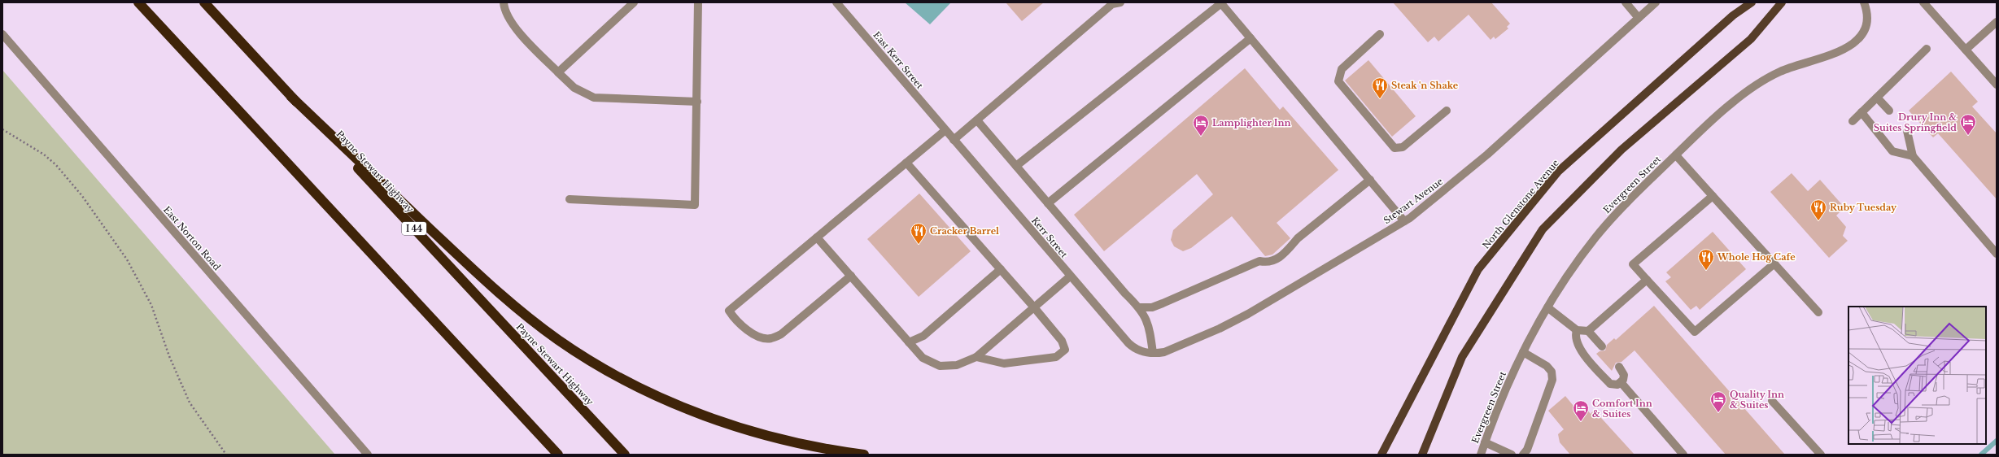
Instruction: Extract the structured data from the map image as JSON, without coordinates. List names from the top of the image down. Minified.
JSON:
{"streets":{"highway":["Payne Stewart Highway","I 44"],"main road":["North Glenstone Avenue"],"street":["East Kerr Street","Evergreen Street","Stewart Avenue","Kerr Street","East Norton Road"]},"crossings":[["East Kerr Street","Kerr Street"],["Stewart Avenue","Kerr Street"]],"places":{"restaurant":["Steak 'n Shake","Ruby Tuesday","Cracker Barrel","Whole Hog Cafe"],"hotel":["Drury Inn & Suites Springfield","Lamplighter Inn","Quality Inn & Suites","Comfort Inn & Suites"]}}
